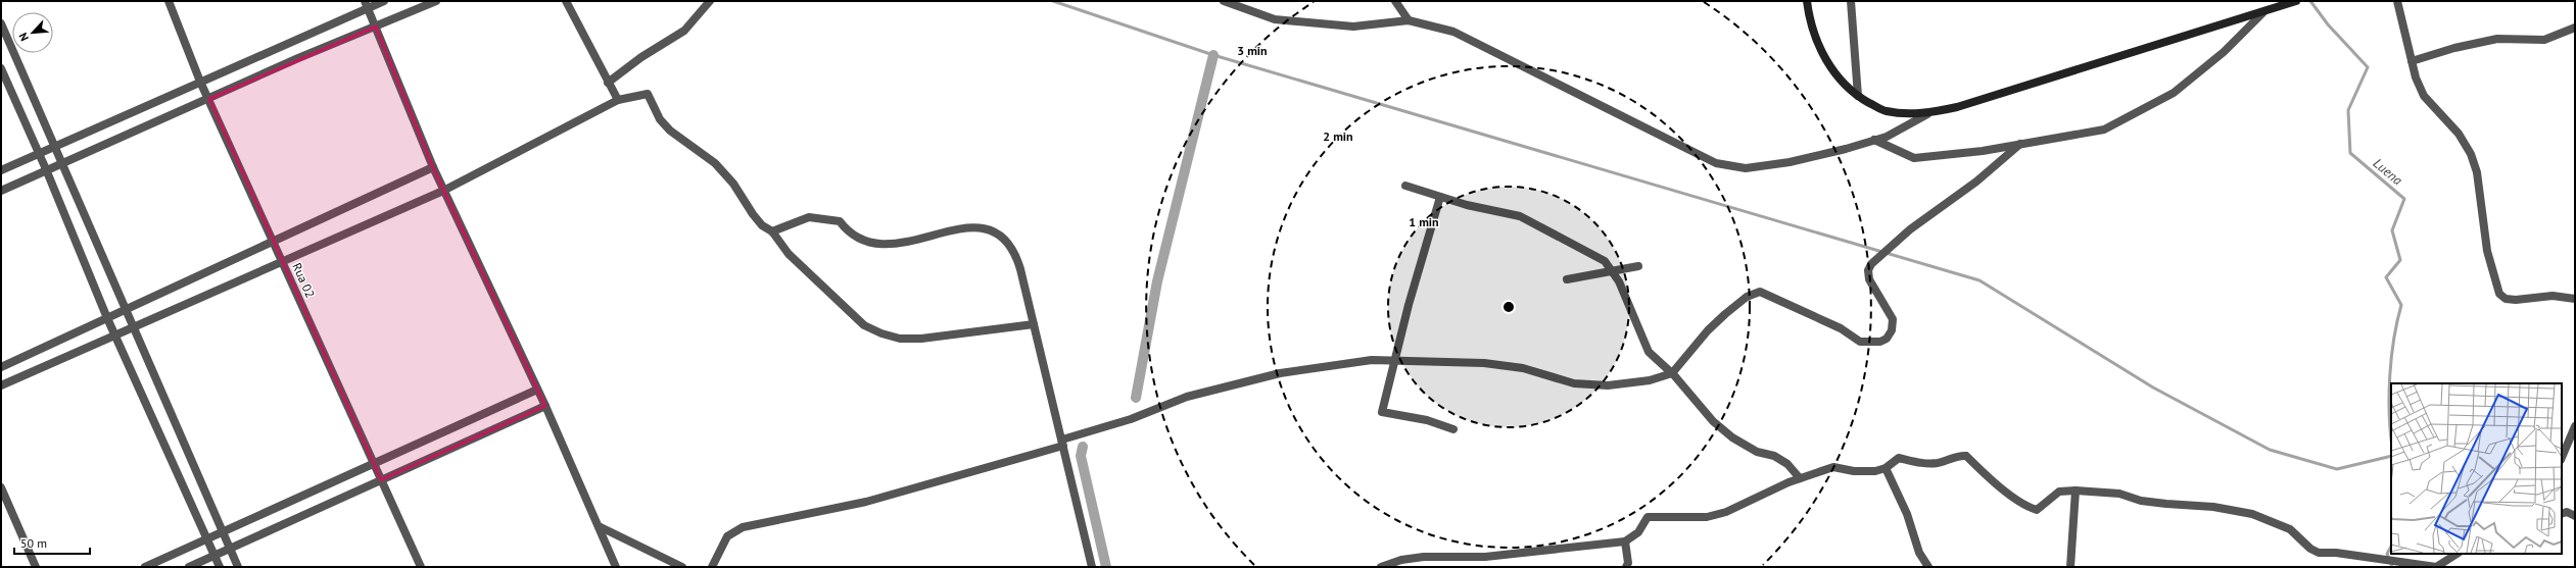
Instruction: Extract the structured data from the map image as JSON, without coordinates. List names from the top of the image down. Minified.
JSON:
{"streets":{"street":["Rua 02"]},"water":["Luena"],"scale_bar":"50 m","north":"bottom left","rings":["3 min","2 min","1 min"]}
